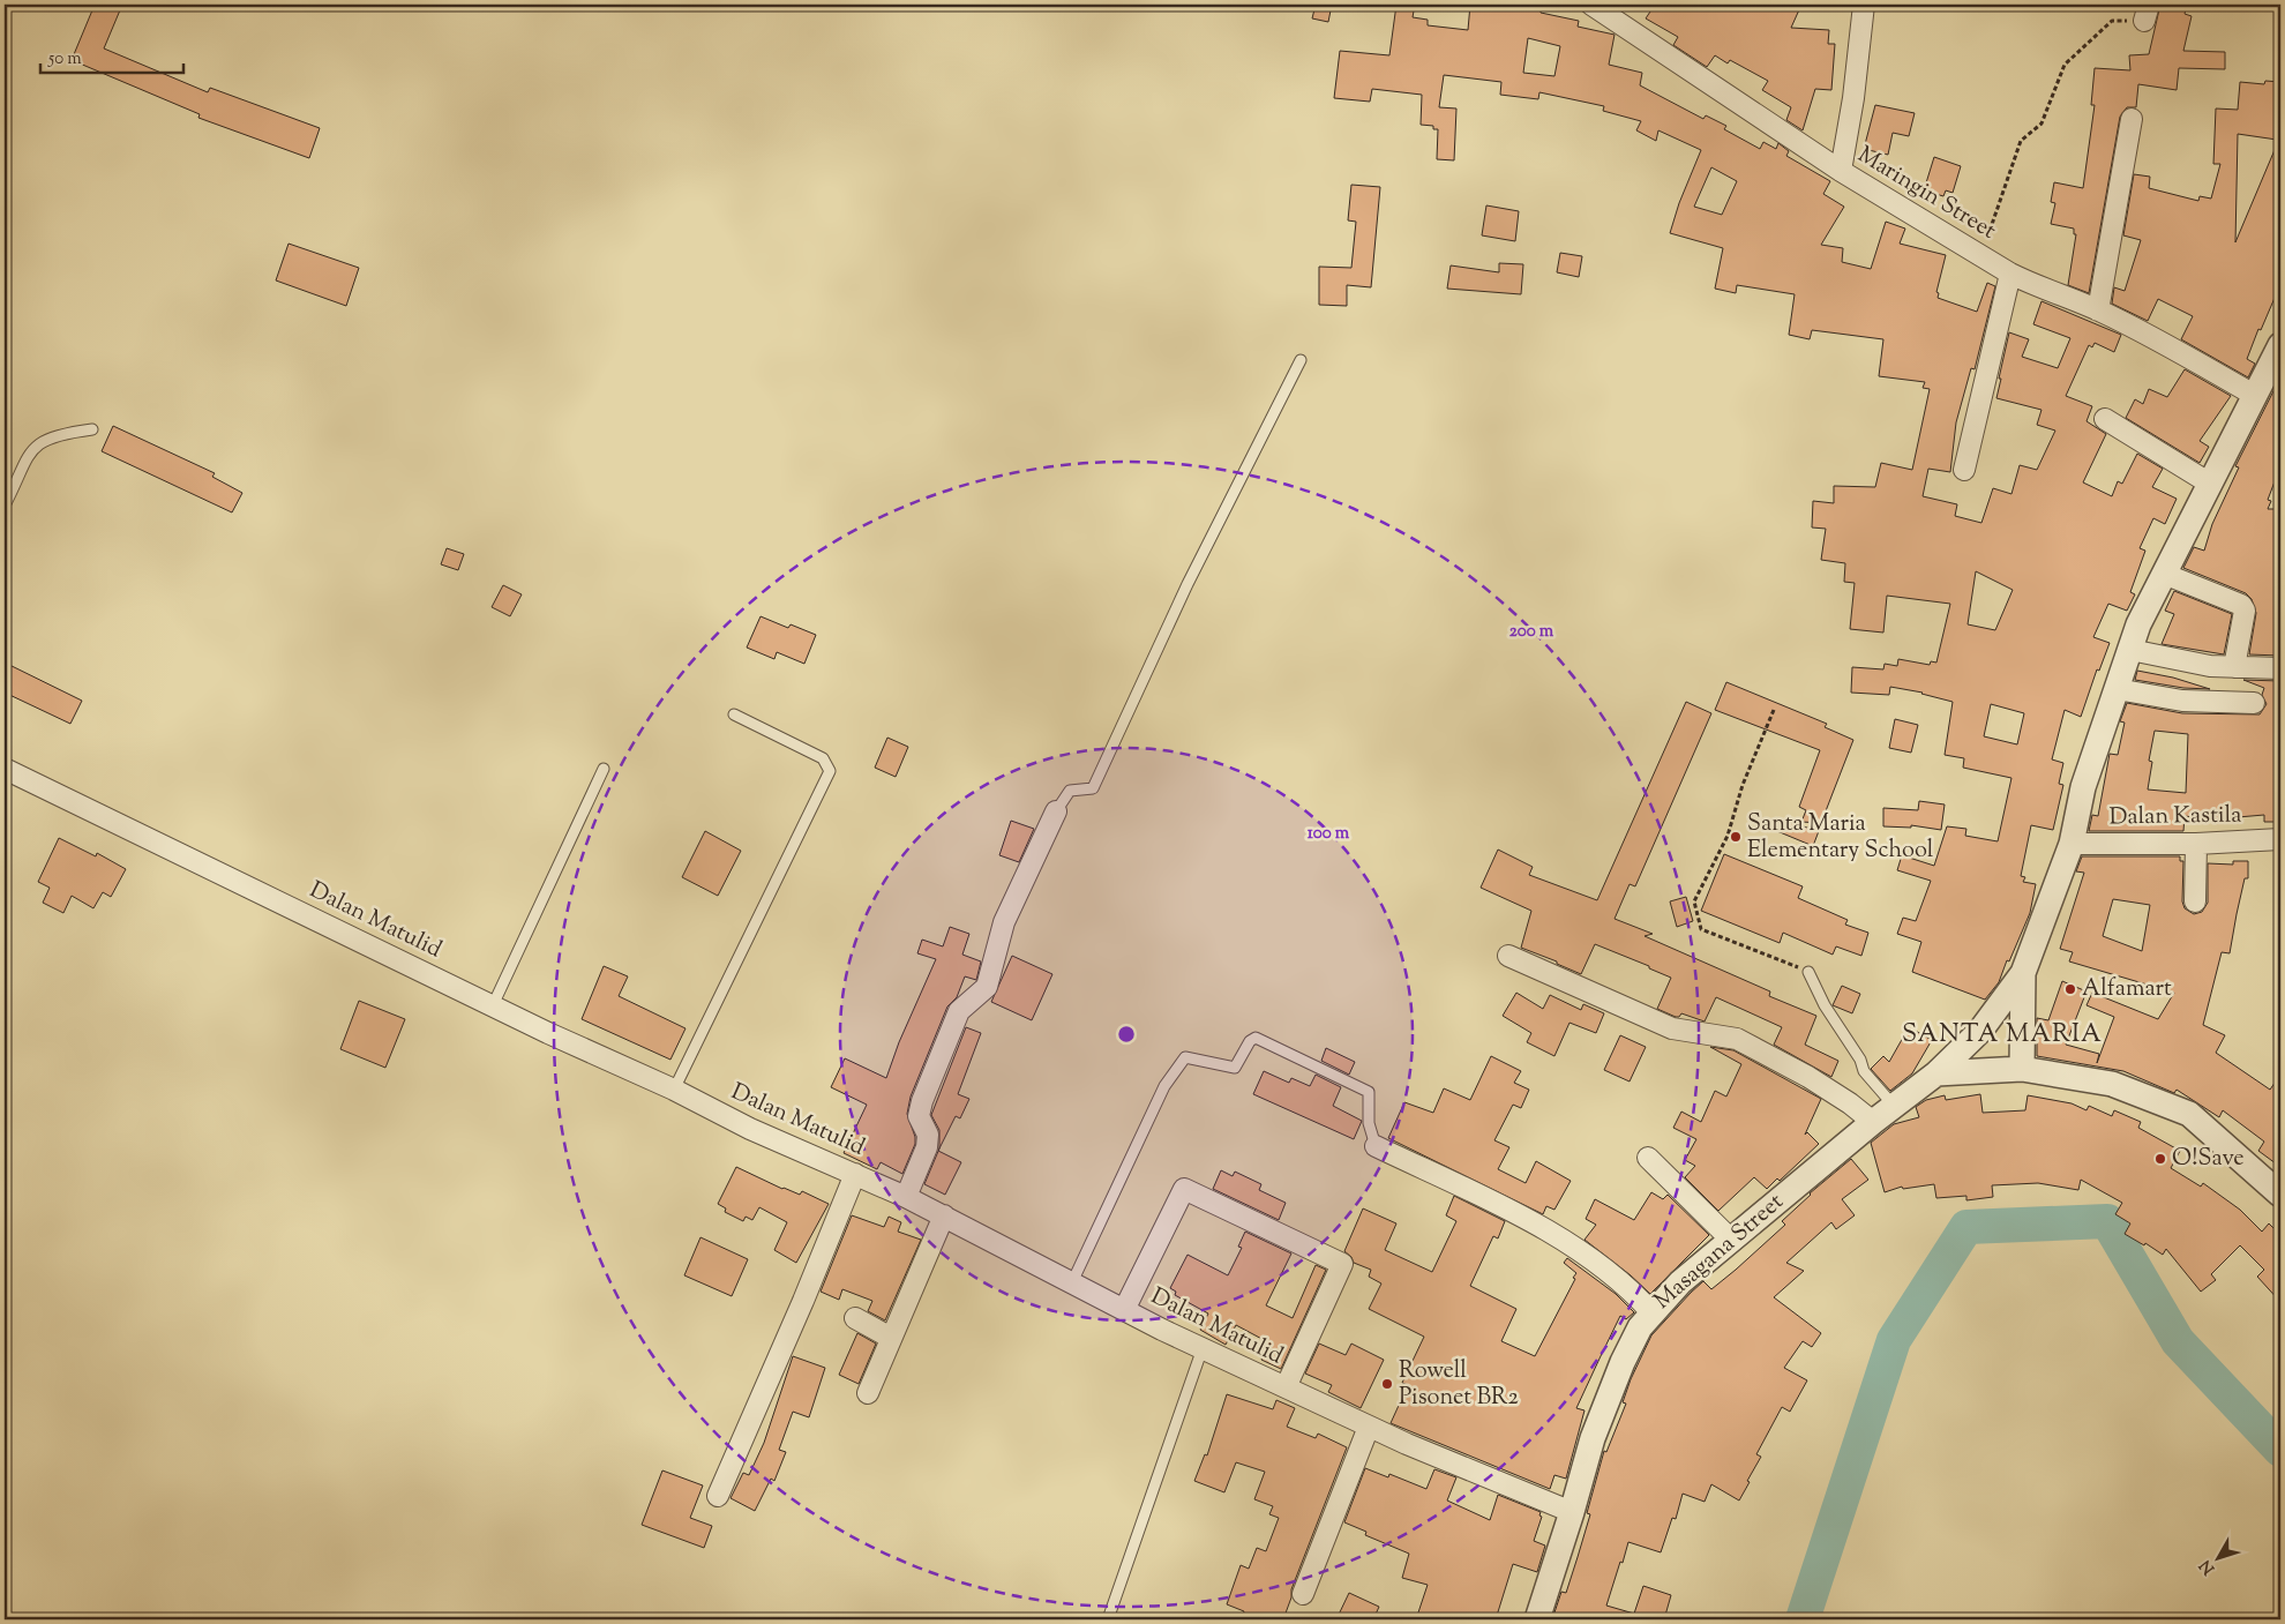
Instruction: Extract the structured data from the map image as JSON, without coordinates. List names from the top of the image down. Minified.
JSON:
{"streets":{"street":["Maringin Street","Dalan Kastila","Dalan Matulid","Masagana Street"]},"crossings":[["Dalan Matulid","Masagana Street"]],"districts":["SANTA MARIA"],"places":["Santa Maria Elementary School","Alfamart","O!Save","Rowell Pisonet BR2"],"scale_bar":"50 m","north":"bottom left","rings":["200 m","100 m"]}
